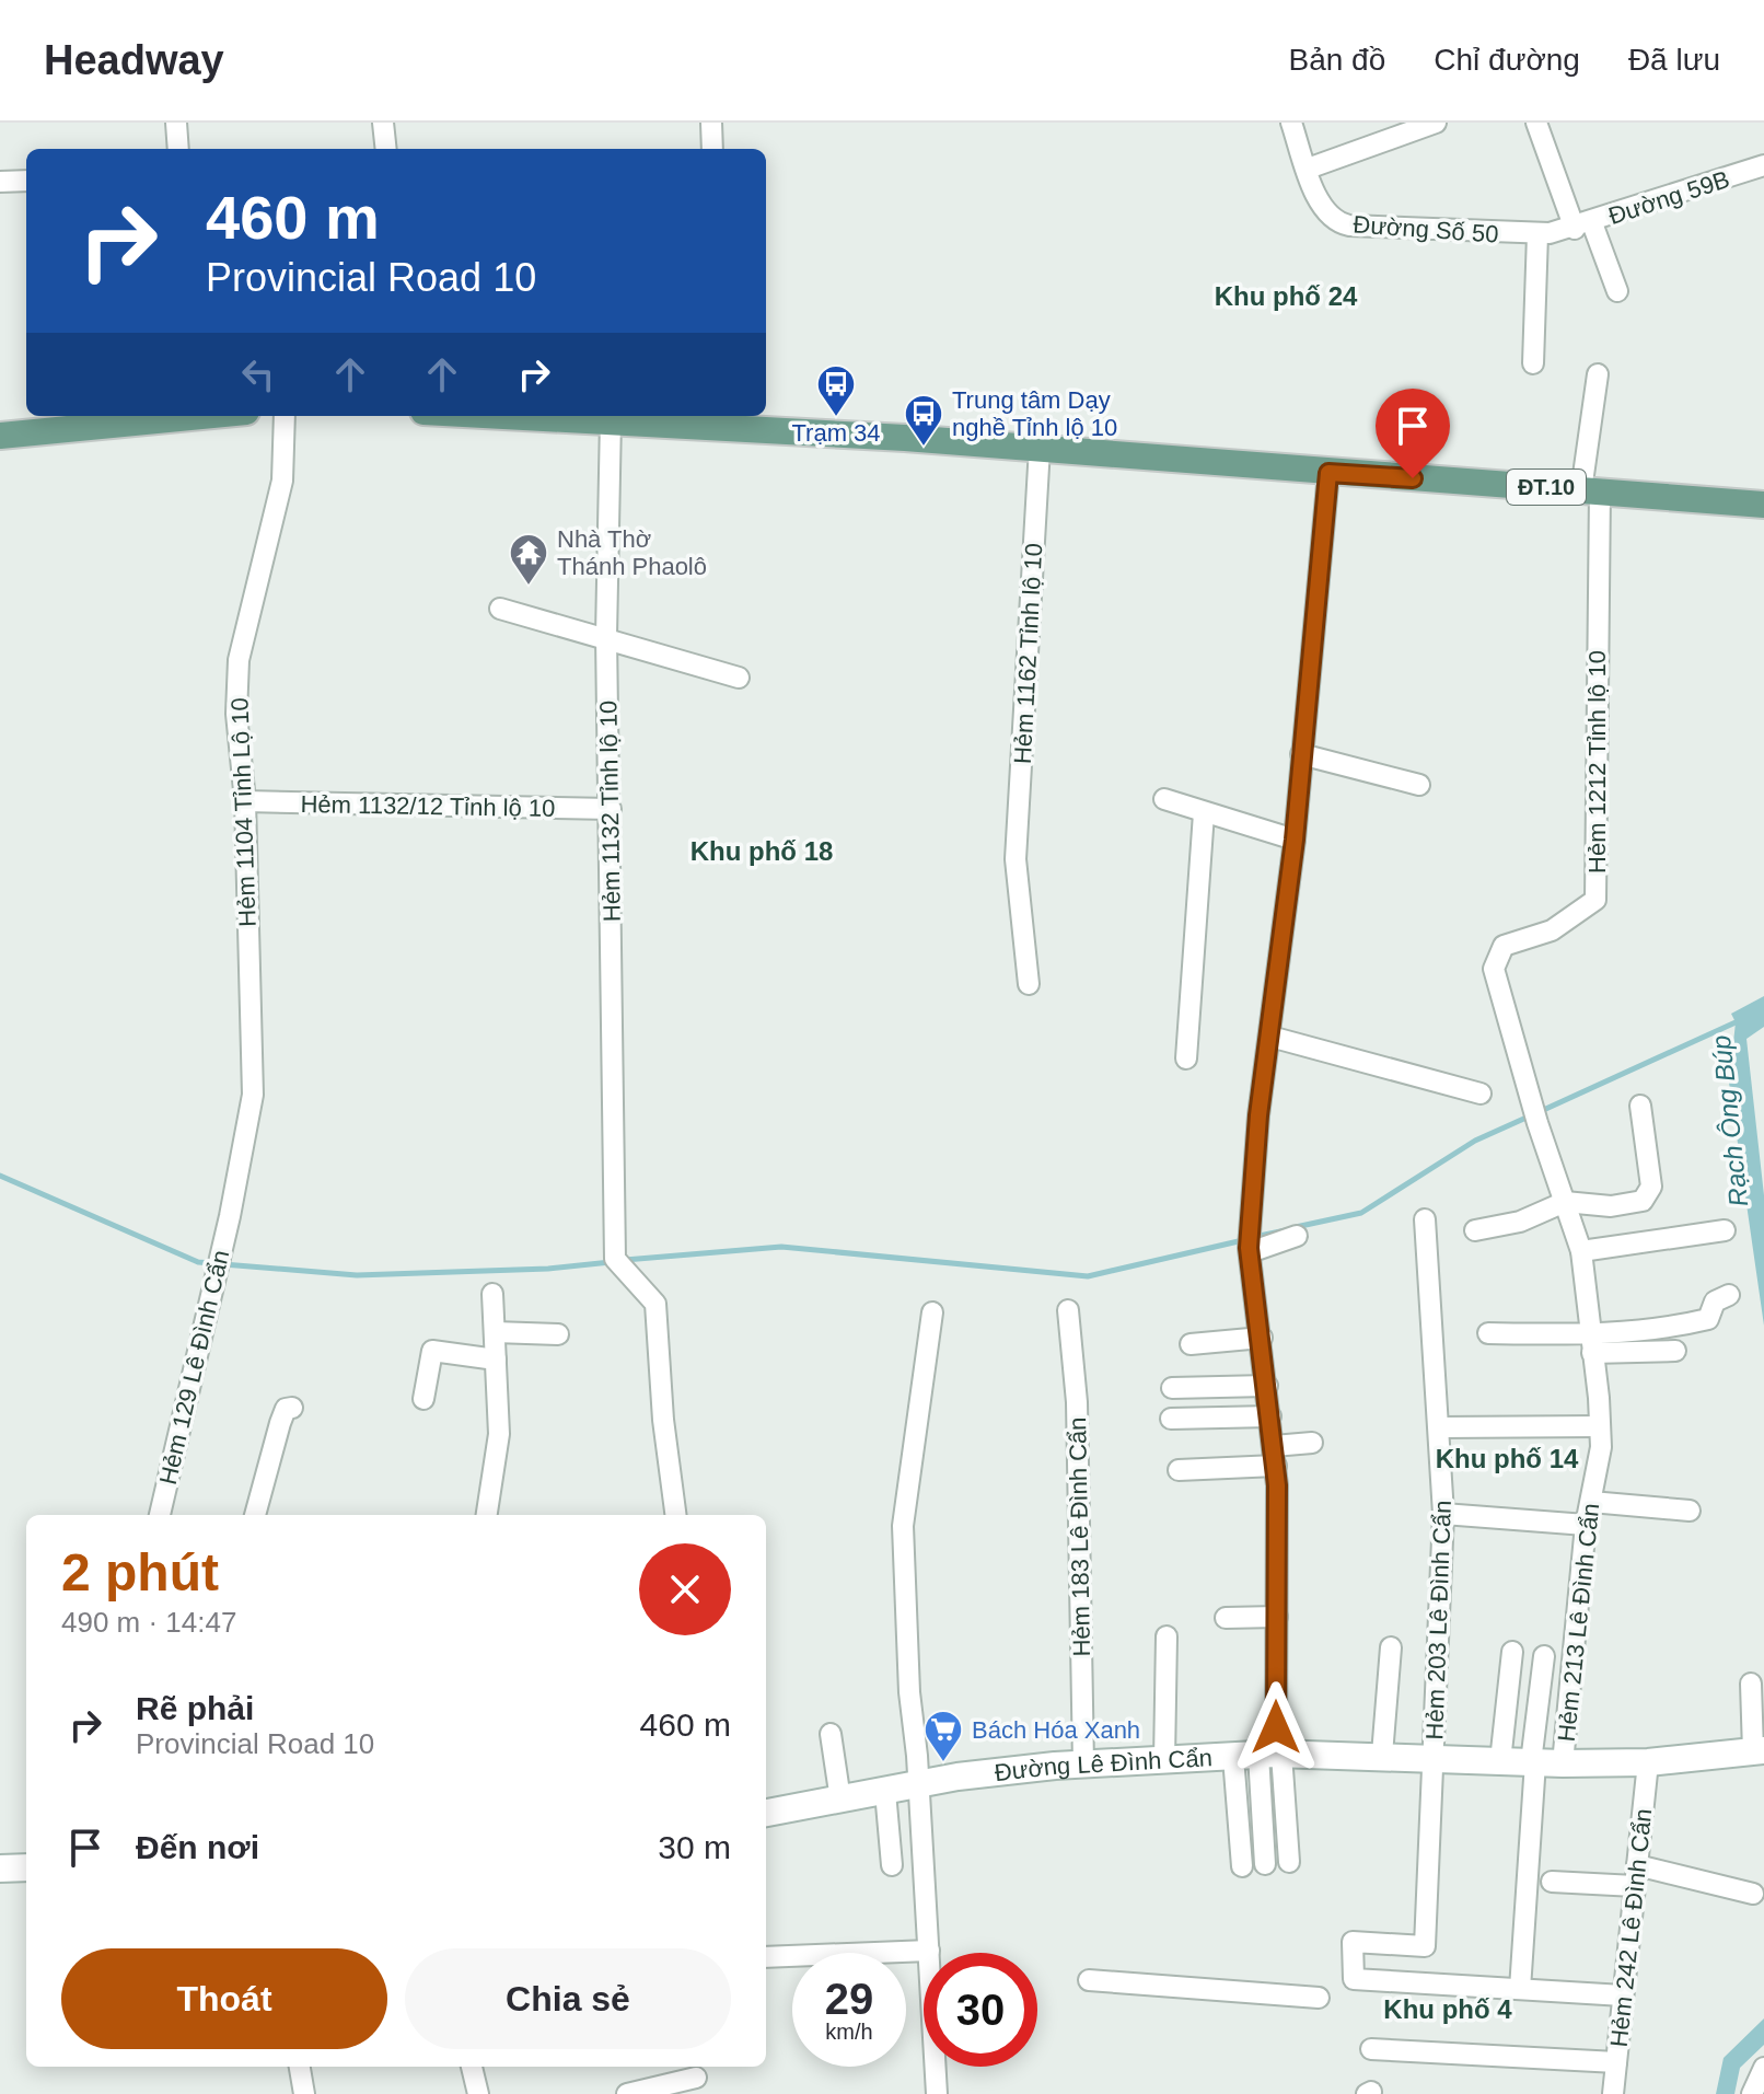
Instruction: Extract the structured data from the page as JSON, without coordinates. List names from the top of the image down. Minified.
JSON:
{"streets":{"main road":["ĐT.10"],"street":["Đường 59B","Đường Số 50","Hẻm 1162 Tỉnh lộ 10","Hẻm 1212 Tỉnh lộ 10","Hẻm 1132/12 Tỉnh lộ 10","Hẻm 1132 Tỉnh lộ 10","Hẻm 1104 Tỉnh Lộ 10","Hẻm 129 Lê Đình Cẩn","Hẻm 183 Lê Đình Cẩn","Hẻm 203 Lê Đình Cẩn","Hẻm 213 Lê Đình Cẩn","Đường Lê Đình Cẩn","Hẻm 242 Lê Đình Cẩn"]},"crossings":[["Đường 59B","Đường Số 50"],["ĐT.10","Hẻm 1162 Tỉnh lộ 10"],["ĐT.10","Hẻm 1212 Tỉnh lộ 10"],["ĐT.10","Hẻm 1132 Tỉnh lộ 10"],["Hẻm 1212 Tỉnh lộ 10","Hẻm 213 Lê Đình Cẩn"],["Hẻm 1132/12 Tỉnh lộ 10","Hẻm 1132 Tỉnh lộ 10"],["Hẻm 1132/12 Tỉnh lộ 10","Hẻm 1104 Tỉnh Lộ 10"],["Hẻm 1104 Tỉnh Lộ 10","Hẻm 129 Lê Đình Cẩn"],["Hẻm 183 Lê Đình Cẩn","Đường Lê Đình Cẩn"],["Hẻm 203 Lê Đình Cẩn","Đường Lê Đình Cẩn"],["Hẻm 213 Lê Đình Cẩn","Đường Lê Đình Cẩn"],["Đường Lê Đình Cẩn","Hẻm 242 Lê Đình Cẩn"]],"districts":["Khu phố 24","Khu phố 18","Khu phố 14","Khu phố 4"],"water":["Rạch Ông Búp"],"places":{"bus stop":["Trạm 34","Trung tâm Dạy nghề Tỉnh lộ 10"],"temple":["Nhà Thờ Thánh Phaolô"],"supermarket":["Bách Hóa Xanh"]},"page":{"header":"Headway","nav":["Bản đồ","Chỉ đường","Đã lưu"],"turn":["460 m","Provincial Road 10"],"heading":["2 phút","490 m · 14:47"],"list":[{"name":"Rẽ phải","note":"Provincial Road 10","value":"460 m"},{"name":"Đến nơi","value":"30 m"}],"buttons":["Thoát","Chia sẻ"],"speed":"29 km/h","limit":"30"}}
